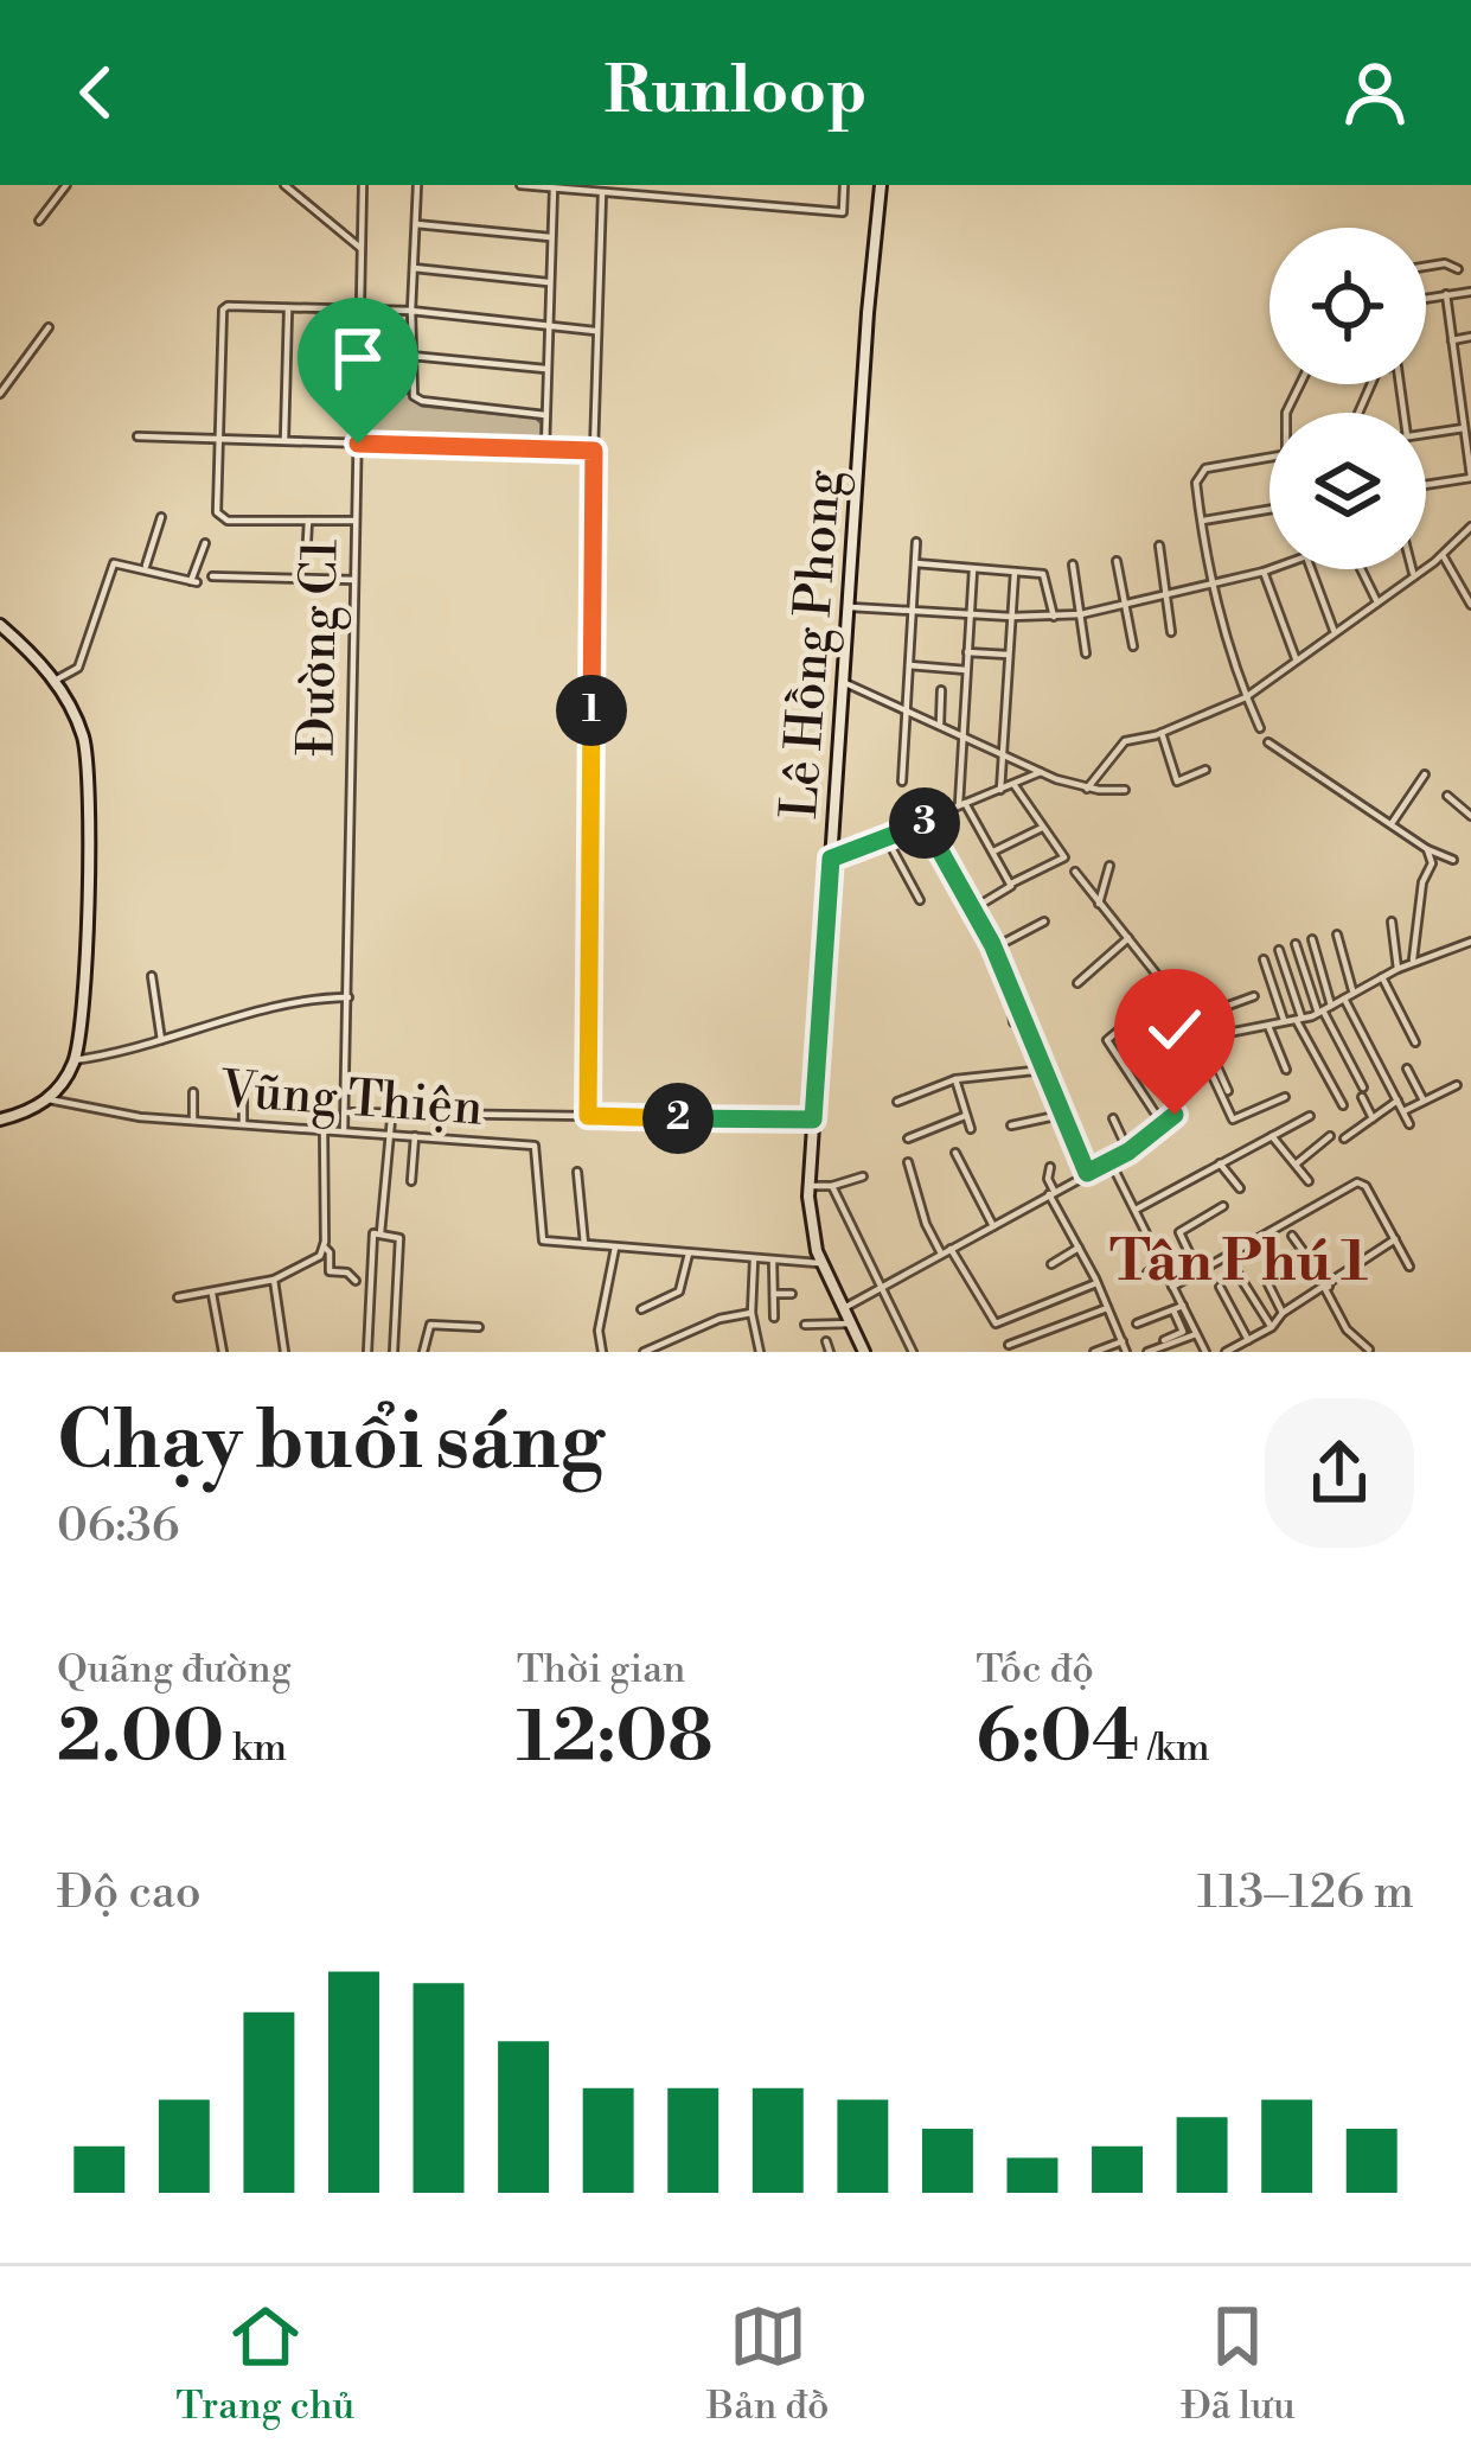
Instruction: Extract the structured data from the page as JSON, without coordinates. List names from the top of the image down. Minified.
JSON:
{"streets":{"main road":["Lê Hồng Phong"],"street":["Đường C1","Vũng Thiện"]},"crossings":[["Lê Hồng Phong","Vũng Thiện"],["Đường C1","Vũng Thiện"]],"districts":["Tân Phú 1"],"page":{"header":"Runloop","pins":["1","3","2"],"heading":["Chạy buổi sáng","06:36"],"stats":[["Quãng đường","2.00 km"],["Thời gian","12:08"],["Tốc độ","6:04 /km"]],"chart":["Độ cao","113–126 m"],"tabs":["Trang chủ","Bản đồ","Đã lưu"]}}
